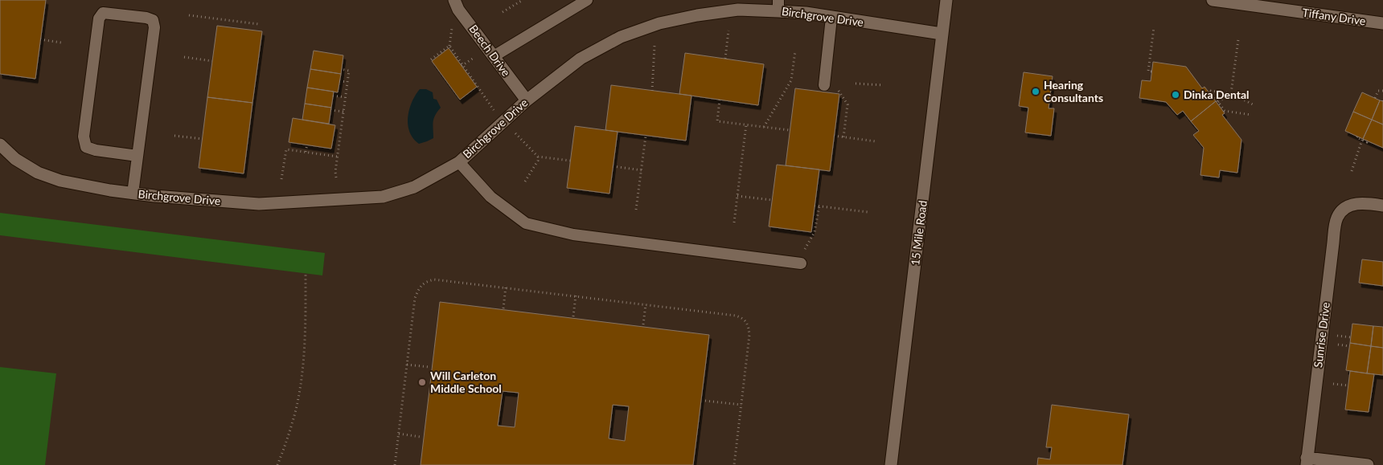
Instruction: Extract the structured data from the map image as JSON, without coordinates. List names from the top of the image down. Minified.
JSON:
{"streets":{"street":["Birchgrove Drive","Tiffany Drive","Beech Drive","15 Mile Road","Sunrise Drive"]},"crossings":[["Birchgrove Drive","Beech Drive"],["Birchgrove Drive","15 Mile Road"]],"places":["Hearing Consultants","Dinka Dental","Will Carleton Middle School"]}
